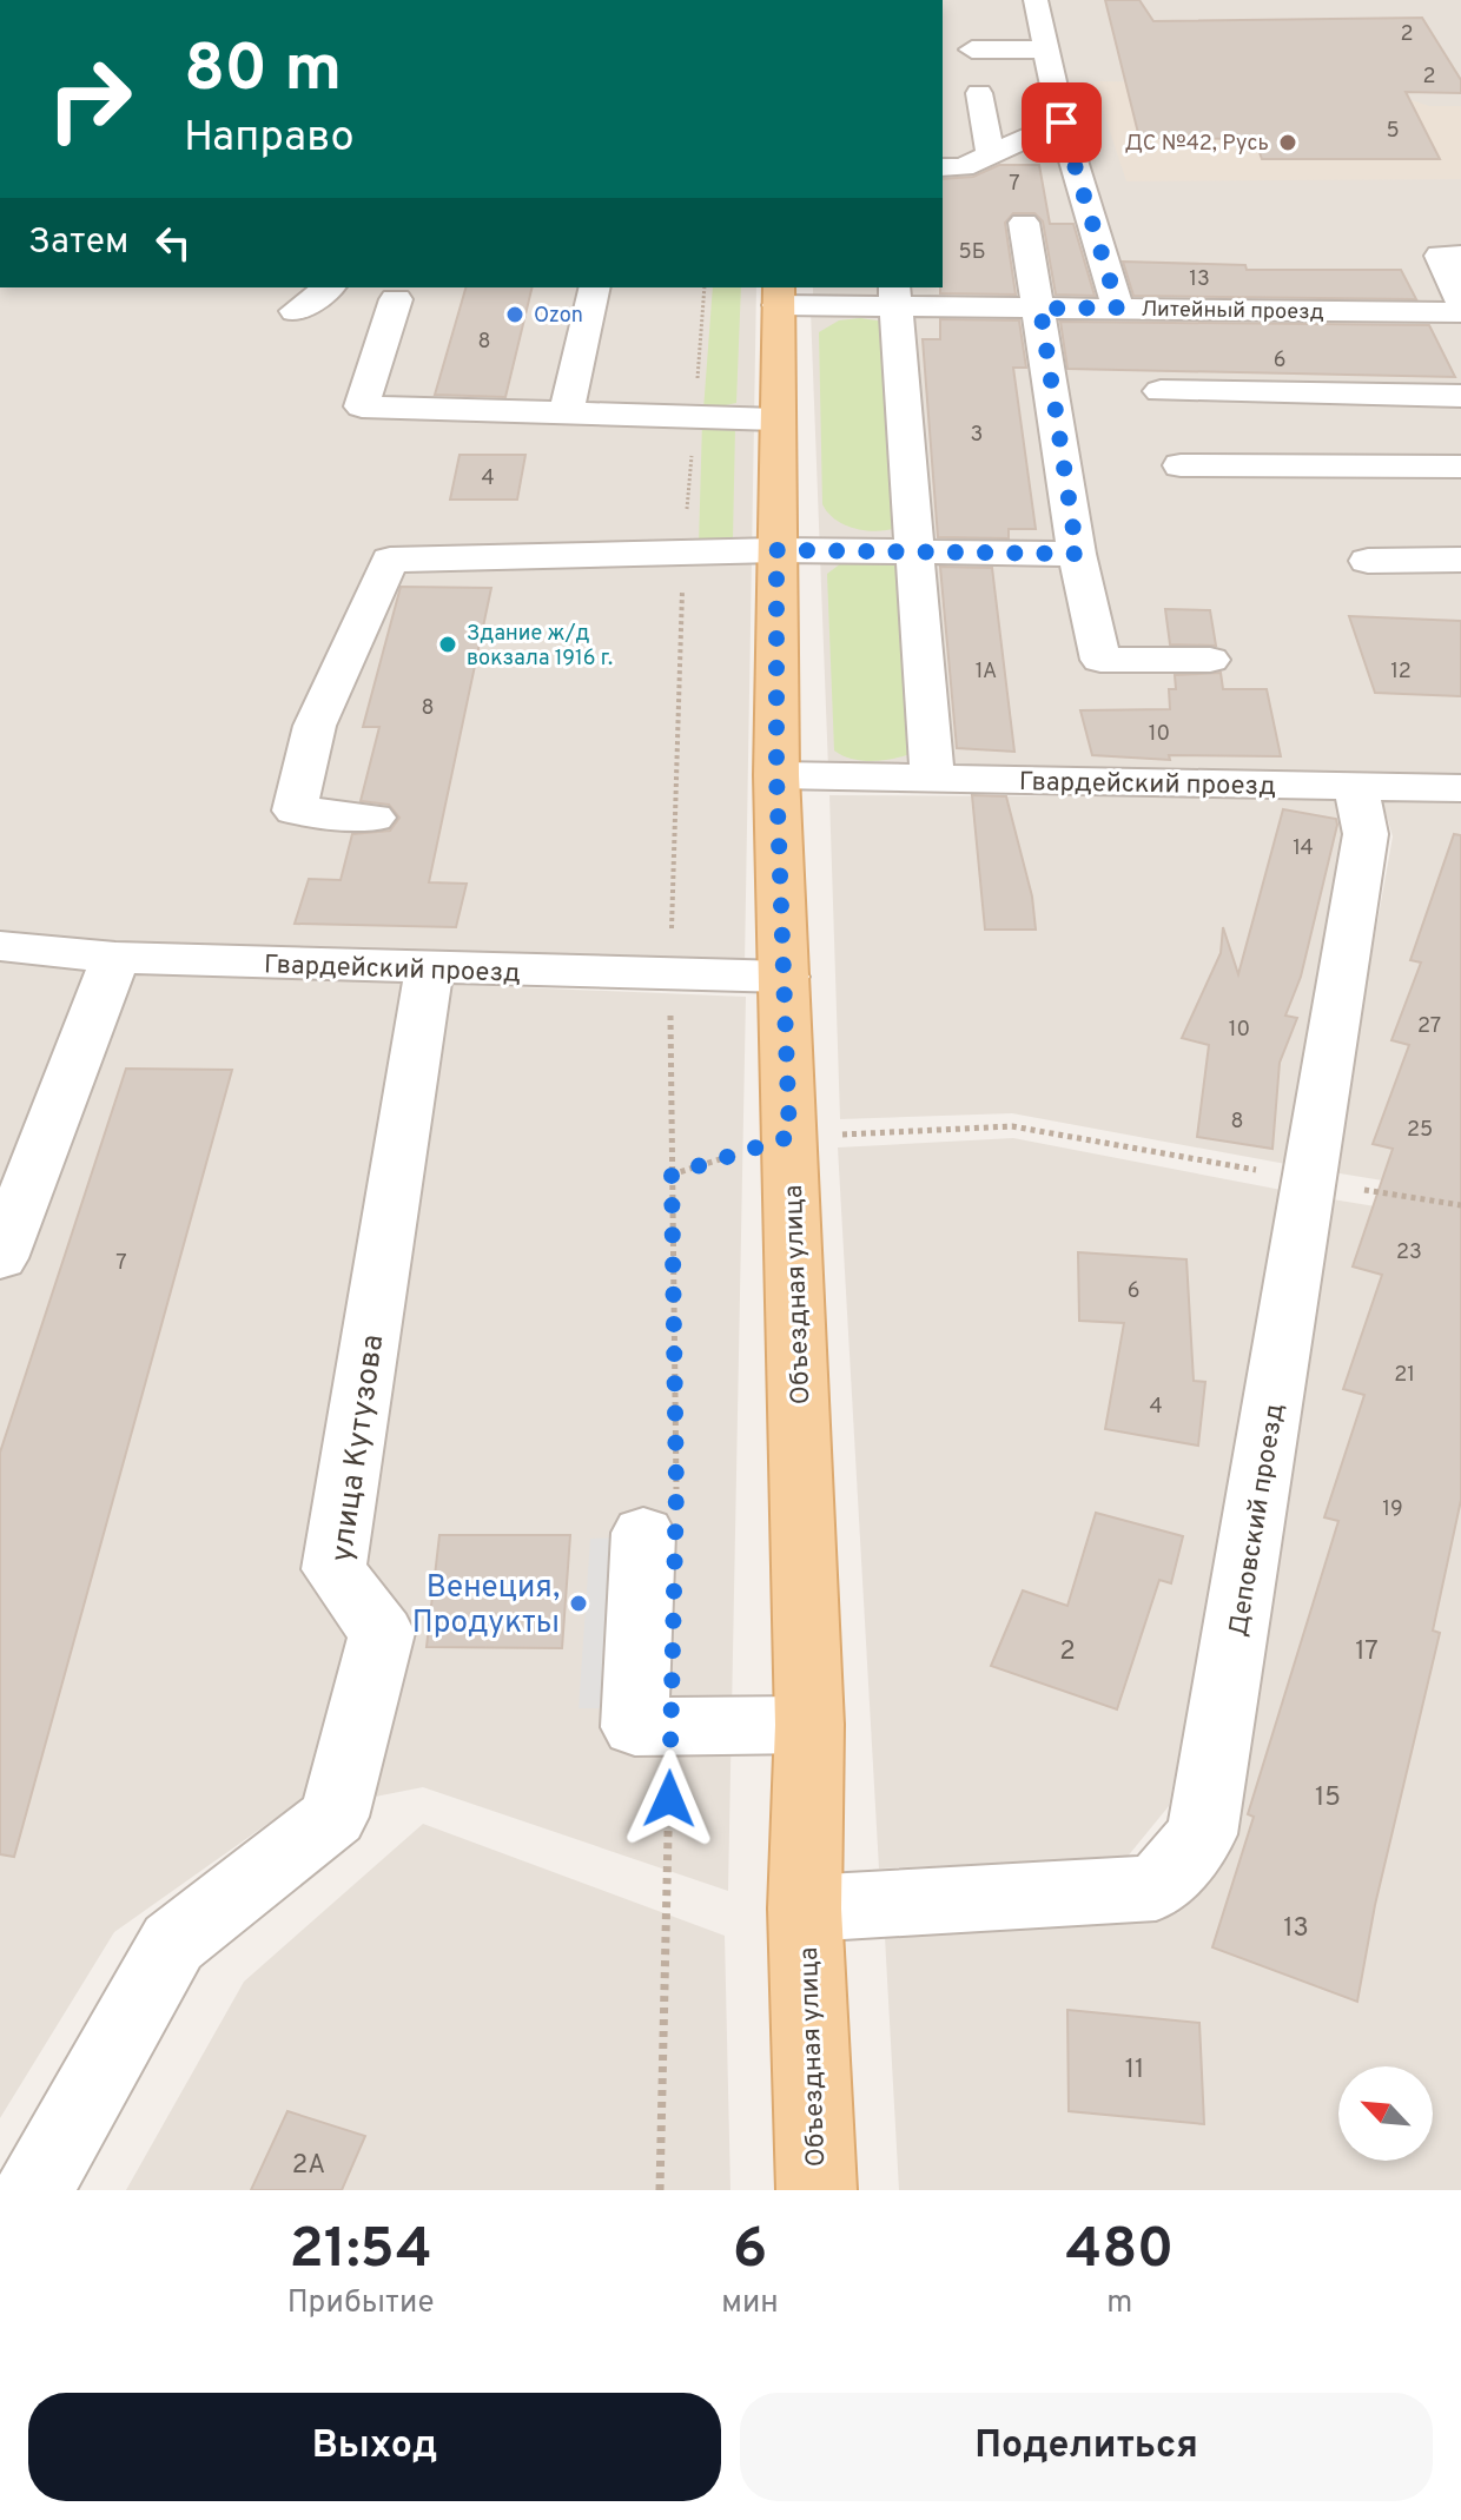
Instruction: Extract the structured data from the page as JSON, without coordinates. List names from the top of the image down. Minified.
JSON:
{"streets":{"main road":["Объездная улица"],"street":["Литейный проезд","Гвардейский проезд","улица Кутузова","Деповский проезд"]},"crossings":[["Литейный проезд","Объездная улица"],["Гвардейский проезд","Объездная улица"],["Гвардейский проезд","улица Кутузова"],["Гвардейский проезд","Деповский проезд"],["Объездная улица","Деповский проезд"]],"places":["ДС №42, Русь","Ozon","Здание ж/д вокзала 1916 г.","Венеция, Продукты"],"house_numbers":["2","2","5","7","5Б","13","8","6","3","4","1А","12","8","10","14","27","10","8","25","23","7","6","21","4","19","2","17","15","13","11","2А"],"north":"top left","page":{"turn":["80 m","Направо"],"then":"Затем","eta":["21:54","Прибытие","6","мин","480","m"],"buttons":["Выход","Поделиться"]}}
